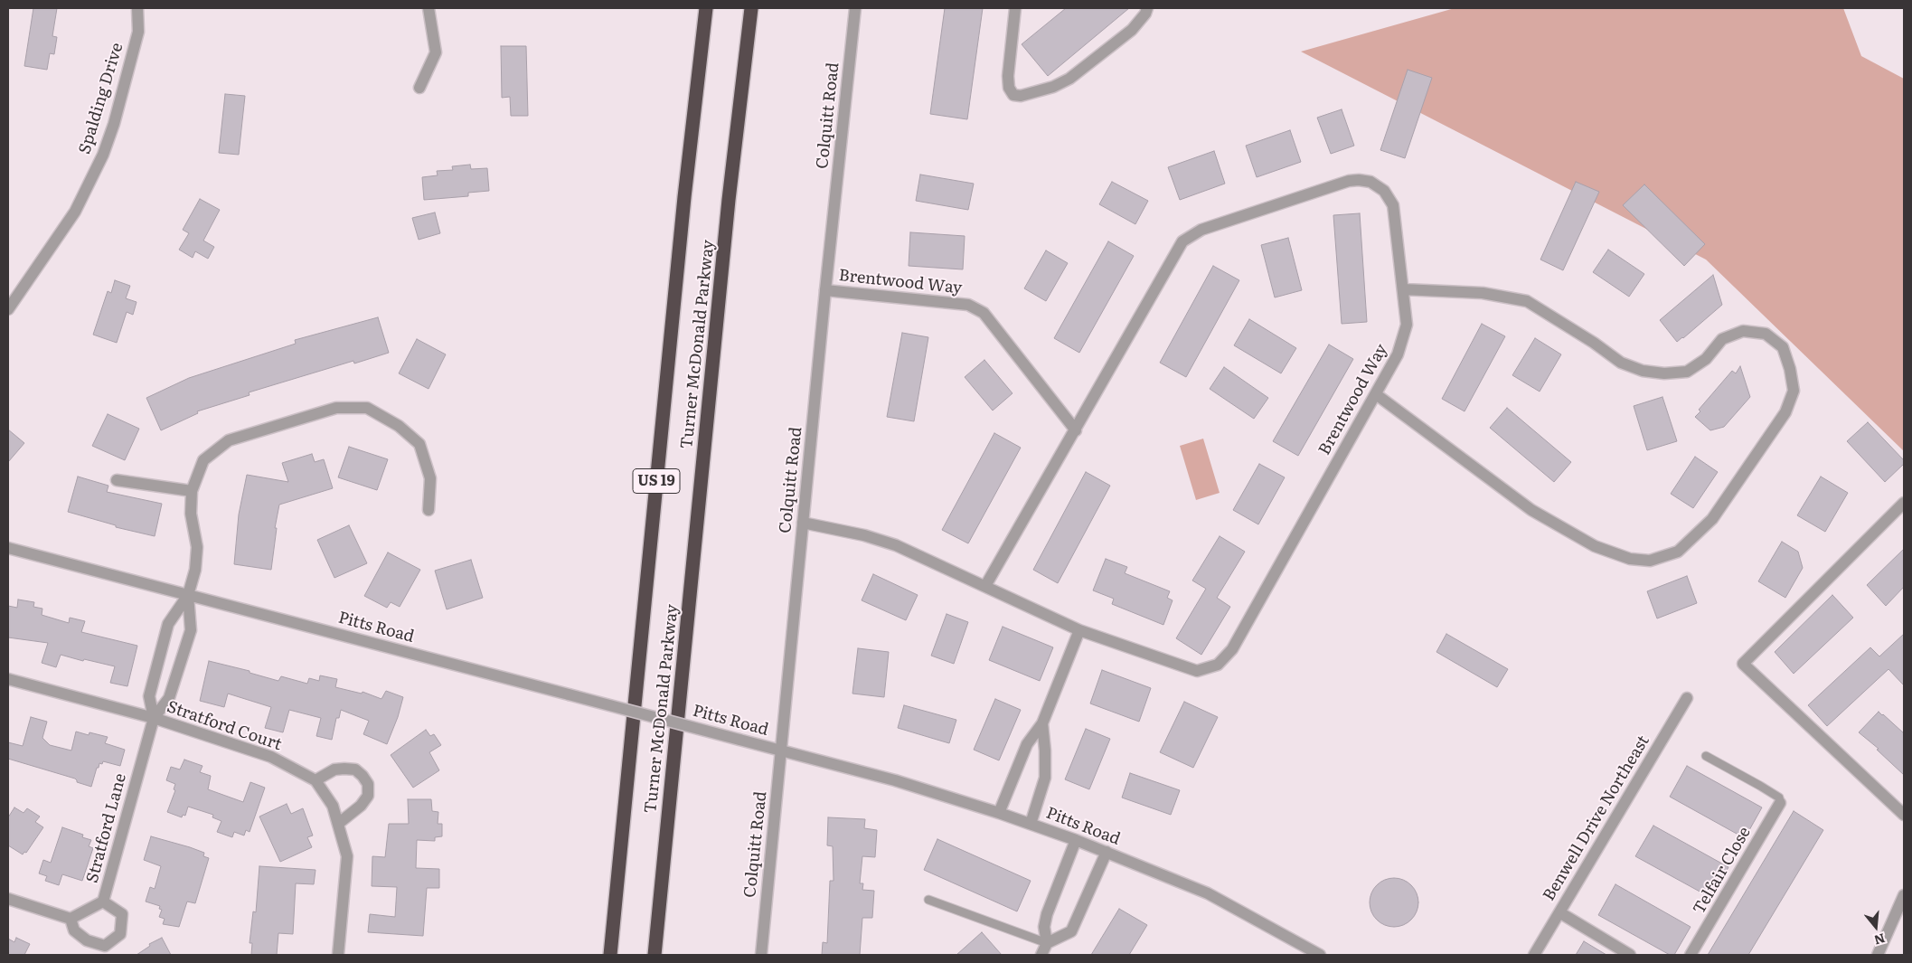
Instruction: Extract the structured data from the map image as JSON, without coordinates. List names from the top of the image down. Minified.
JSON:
{"streets":{"highway":["Turner McDonald Parkway","US 19"],"street":["Spalding Drive","Colquitt Road","Brentwood Way","Pitts Road","Stratford Court","Benwell Drive Northeast","Stratford Lane","Telfair Close"]},"crossings":[["Colquitt Road","Brentwood Way"],["Colquitt Road","Pitts Road"],["Pitts Road","Stratford Lane"],["Stratford Court","Stratford Lane"]],"north":"bottom"}
